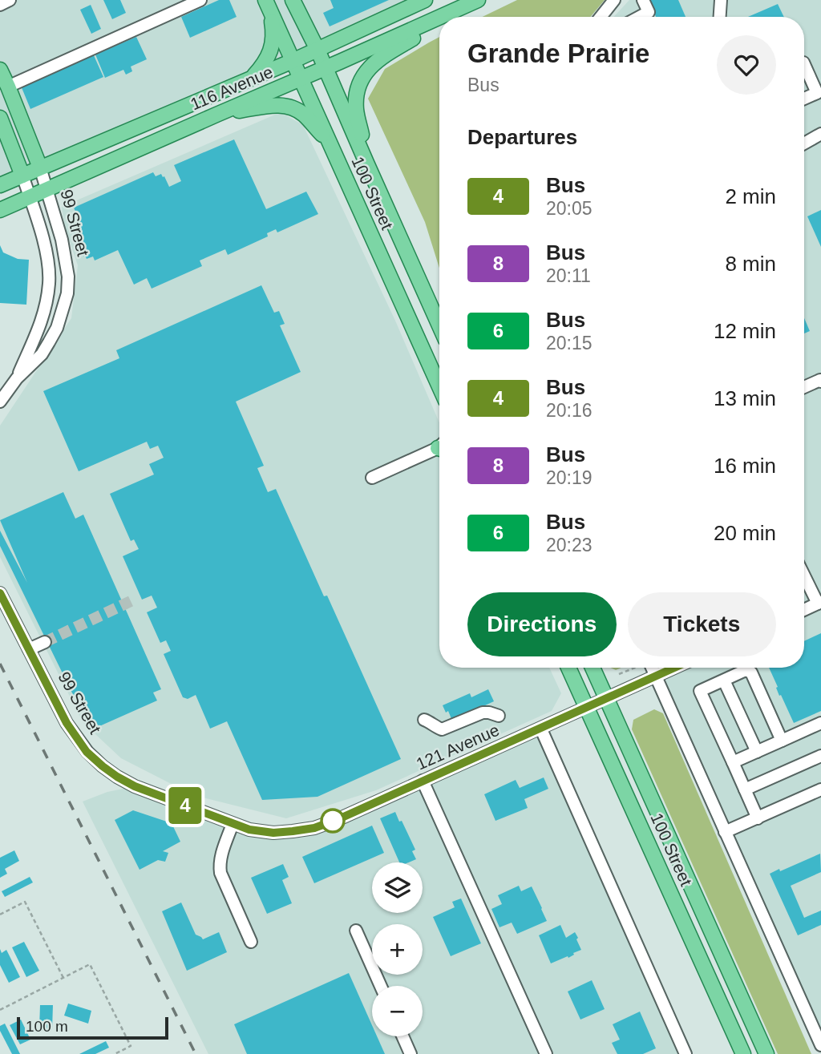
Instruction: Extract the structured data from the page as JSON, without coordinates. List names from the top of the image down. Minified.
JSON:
{"streets":{"main road":["116 Avenue","100 Street","99 Street"],"street":["121 Avenue"]},"crossings":[["116 Avenue","100 Street"],["116 Avenue","99 Street"],["100 Street","121 Avenue"],["99 Street","121 Avenue"]],"lines":["bus line 4"],"scale_bar":"100 m","page":{"on_map":"4","heading":[["Grande Prairie","Bus"],"Departures"],"list":[{"mark":"4","name":"Bus","note":"20:05","value":"2 min"},{"mark":"8","name":"Bus","note":"20:11","value":"8 min"},{"mark":"6","name":"Bus","note":"20:15","value":"12 min"},{"mark":"4","name":"Bus","note":"20:16","value":"13 min"},{"mark":"8","name":"Bus","note":"20:19","value":"16 min"},{"mark":"6","name":"Bus","note":"20:23","value":"20 min"}],"buttons":["Directions","Tickets"],"map_buttons":["+","−"],"scale":"100 m"}}
